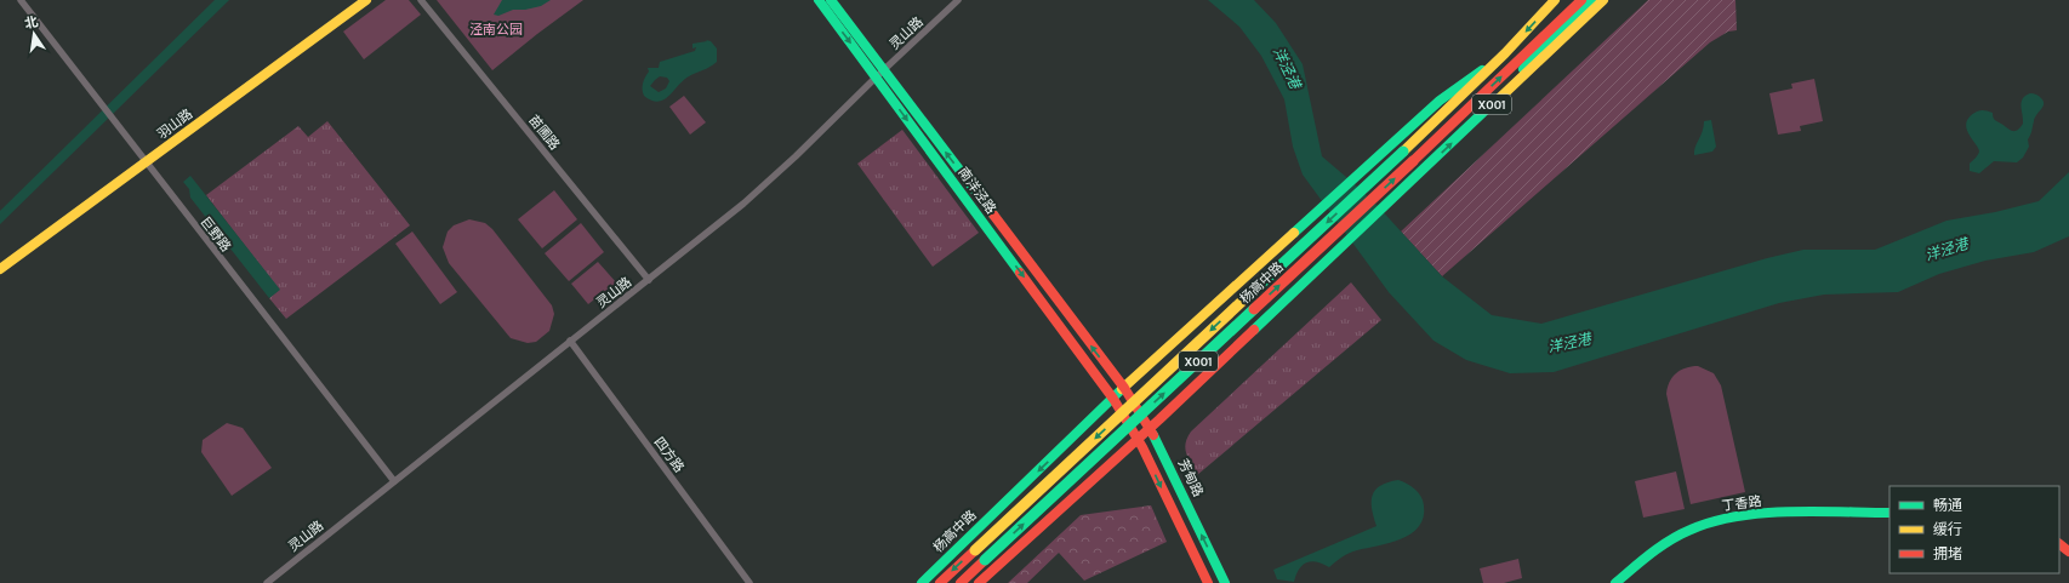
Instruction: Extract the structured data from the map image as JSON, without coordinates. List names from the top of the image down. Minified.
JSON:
{"streets":{"main road":["X001","羽山路","南洋泾路","杨高中路","芳甸路","丁香路"],"street":["灵山路","苗圃路","巨野路","四方路"]},"crossings":[["灵山路","苗圃路"],["灵山路","南洋泾路"],["灵山路","巨野路"],["灵山路","四方路"],["X001","芳甸路"],["羽山路","巨野路"],["南洋泾路","杨高中路"],["南洋泾路","芳甸路"],["杨高中路","芳甸路"]],"water":["洋泾港"],"parks":["泾南公园"],"legend":["畅通","缓行","拥堵"],"north":"top"}
